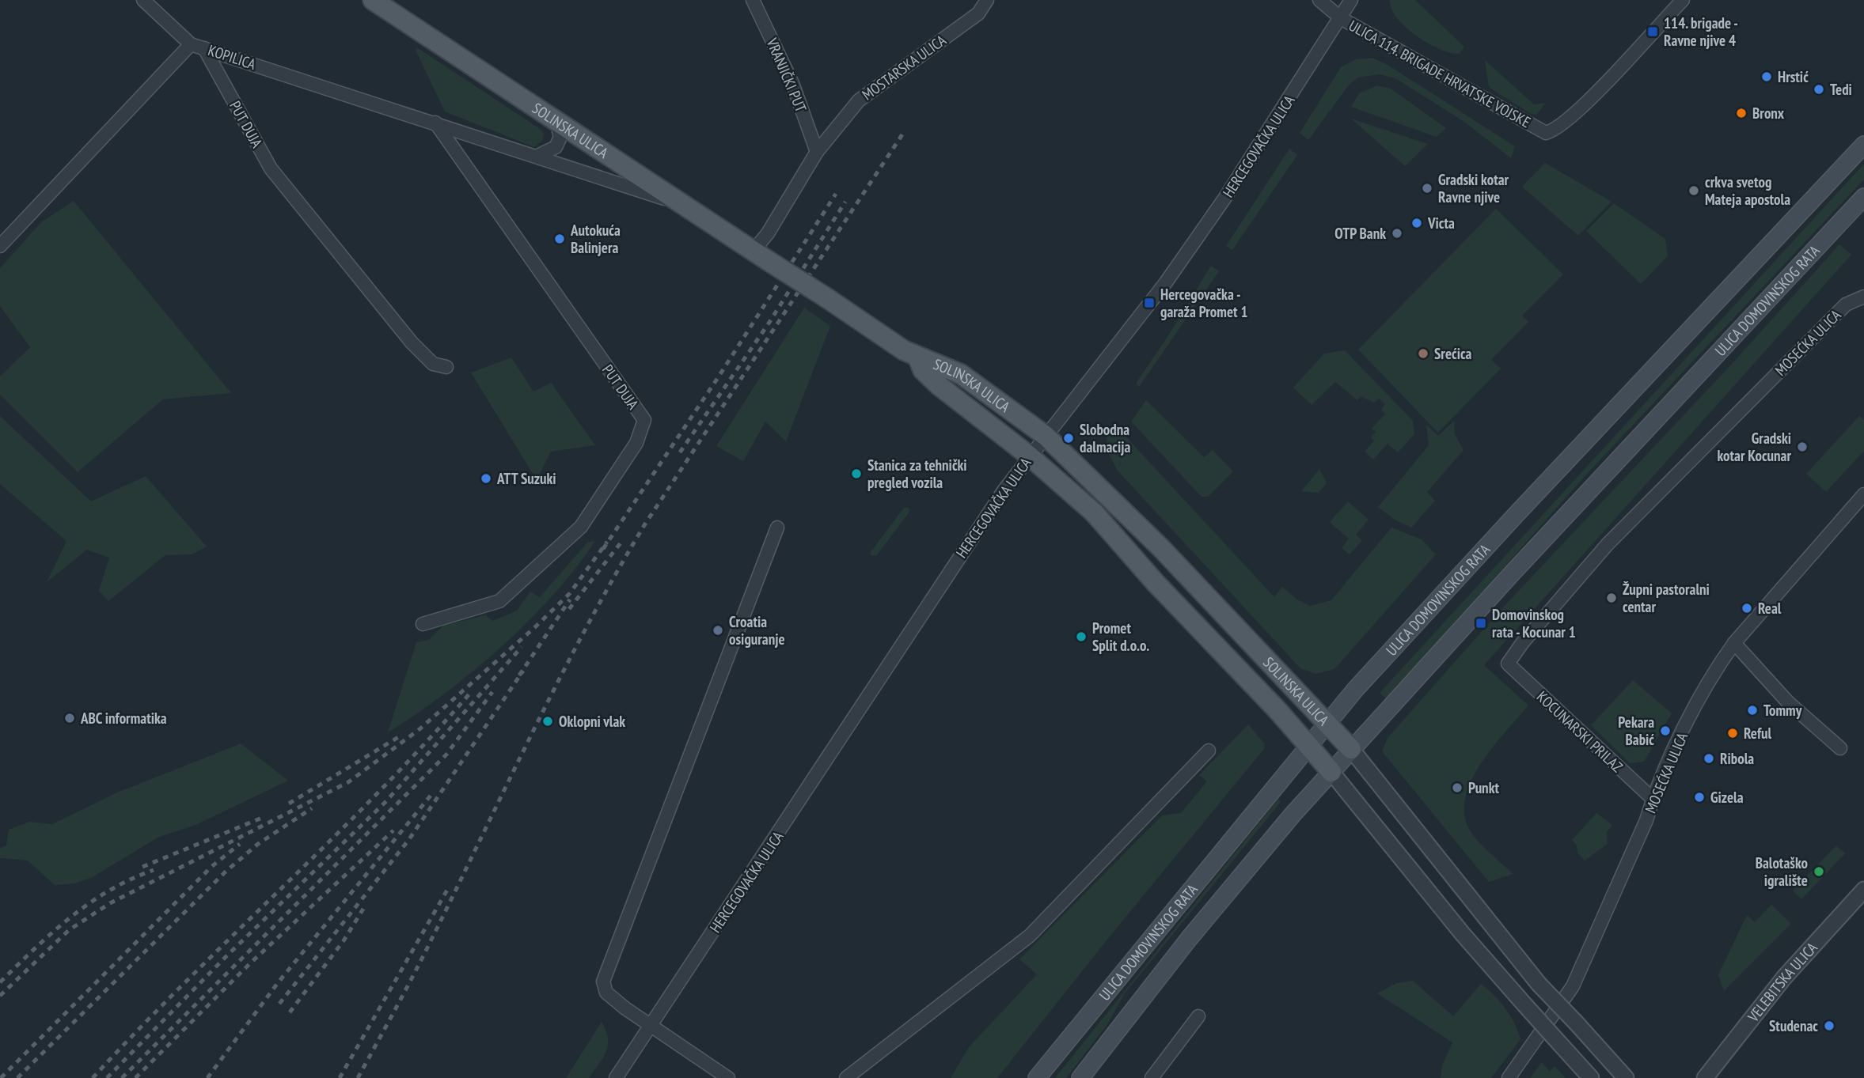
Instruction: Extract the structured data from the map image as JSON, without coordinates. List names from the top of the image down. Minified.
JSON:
{"streets":{"main road":["SOLINSKA ULICA","ULICA DOMOVINSKOG RATA"],"street":["KOPILICA","MOSTARSKA ULICA","ULICA 114. BRIGADE HRVATSKE VOJSKE","VRANJIČKI PUT","PUT DUJA","HERCEGOVAČKA ULICA","MOSEĆKA ULICA","KOCUNARSKI PRILAZ","VELEBITSKA ULICA"]},"crossings":[["KOPILICA","PUT DUJA"],["KOPILICA","SOLINSKA ULICA"],["MOSTARSKA ULICA","VRANJIČKI PUT"],["MOSTARSKA ULICA","SOLINSKA ULICA"],["ULICA 114. BRIGADE HRVATSKE VOJSKE","HERCEGOVAČKA ULICA"],["SOLINSKA ULICA","HERCEGOVAČKA ULICA"],["SOLINSKA ULICA","ULICA DOMOVINSKOG RATA"],["MOSEĆKA ULICA","KOCUNARSKI PRILAZ"]],"places":{"transit":["114. brigade - Ravne njive 4","Hercegovačka - garaža Promet 1","Domovinskog rata - Kocunar 1"],"other":["Hrstić","Tedi","Bronx","Gradski kotar Ravne njive","crkva svetog Mateja apostola","Victa","OTP Bank","Autokuća Balinjera","Srećica","Slobodna dalmacija","Gradski kotar Kocunar","Stanica za tehnički pregled vozila","ATT Suzuki","Župni pastoralni centar","Real","Croatia osiguranje","Promet Split d.o.o.","Tommy","ABC informatika","Oklopni vlak","Pekara Babić","Reful","Ribola","Punkt","Gizela","Balotaško igralište","Studenac"]}}
